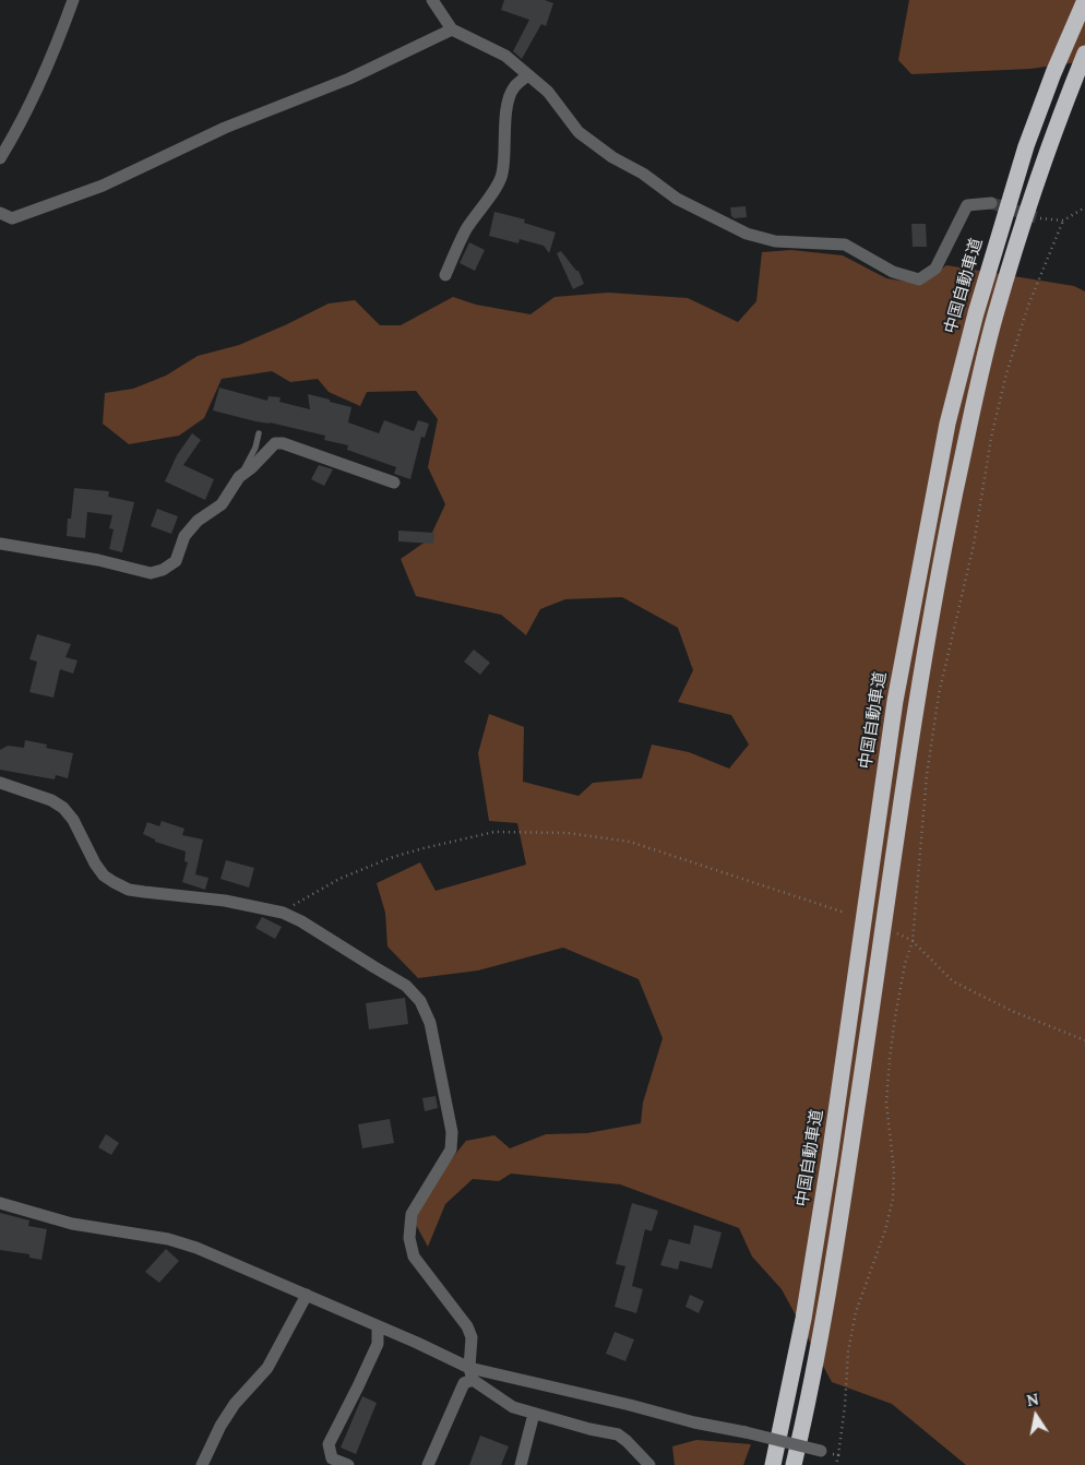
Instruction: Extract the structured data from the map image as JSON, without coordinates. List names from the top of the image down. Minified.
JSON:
{"streets":{"highway":["中国自動車道"]},"north":"top"}
